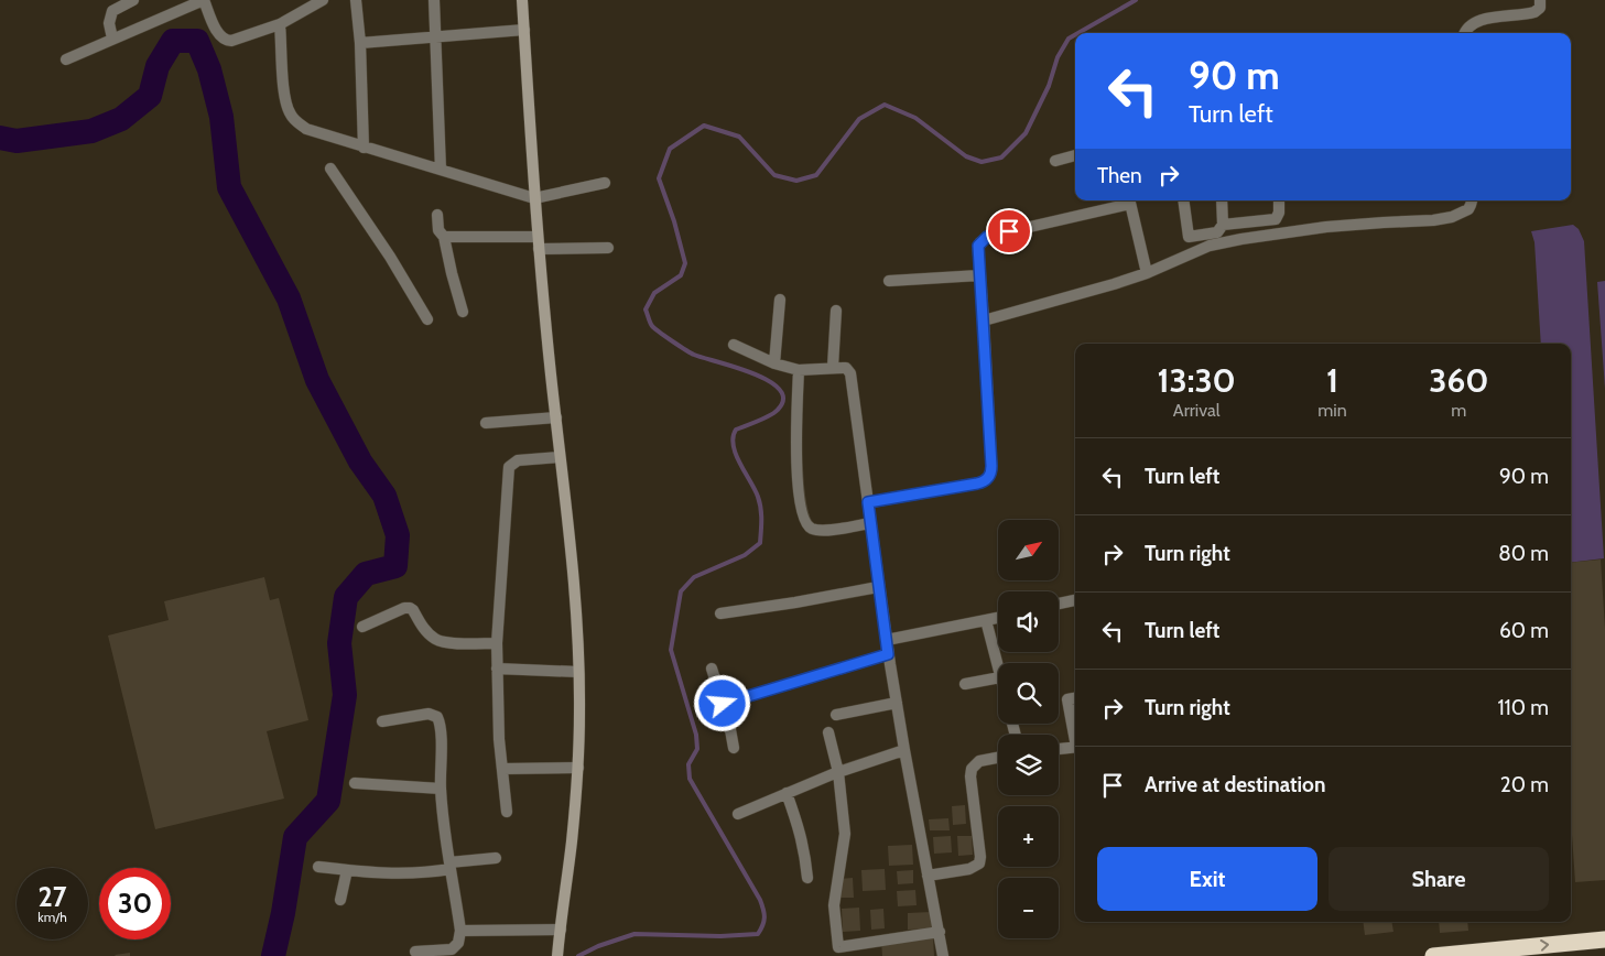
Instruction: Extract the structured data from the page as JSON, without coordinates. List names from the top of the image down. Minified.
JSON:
{"north":"top right","page":{"turn":["90 m","Turn left"],"then":"Then","eta":["13:30","Arrival","1","min","360","m"],"list":[{"name":"Turn left","value":"90 m"},{"name":"Turn right","value":"80 m"},{"name":"Turn left","value":"60 m"},{"name":"Turn right","value":"110 m"},{"name":"Arrive at destination","value":"20 m"}],"map_buttons":["+","−"],"buttons":["Exit","Share"],"speed":"27 km/h","limit":"30"}}
